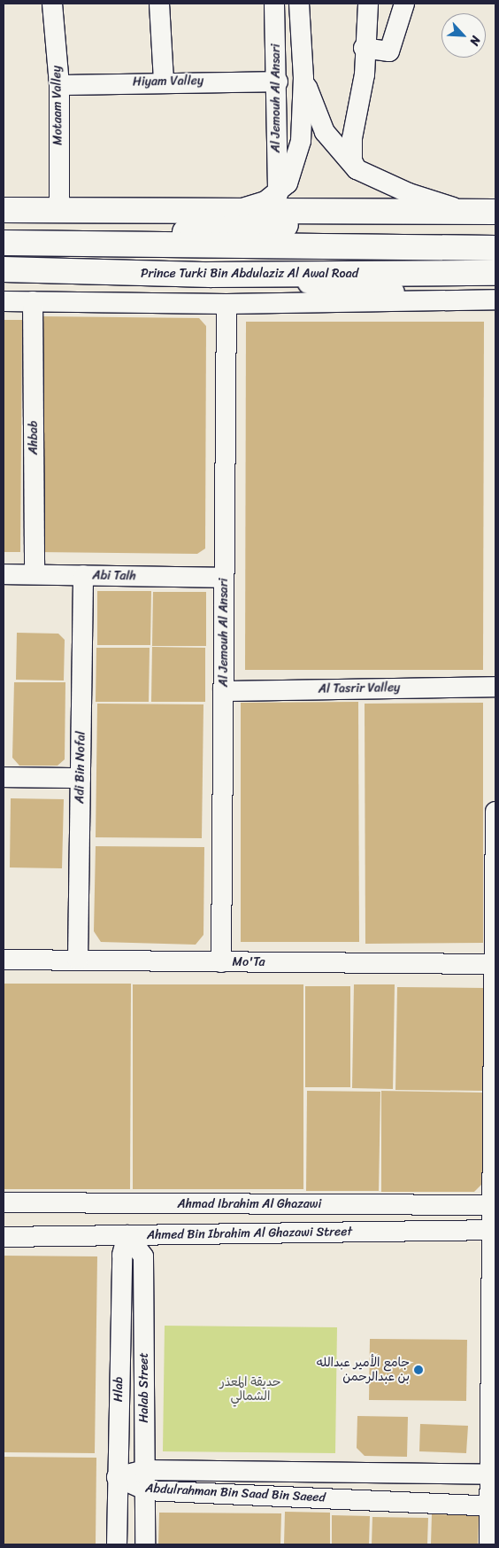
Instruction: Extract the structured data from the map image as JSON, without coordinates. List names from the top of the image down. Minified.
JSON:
{"streets":{"main road":["Prince Turki Bin Abdulaziz Al Awal Road"],"street":["Hiyam Valley","Al Jemouh Al Ansari","Motaam Valley","Ahbab","Abi Talh","Al Tasrir Valley","Adi Bin Nofal","Mo'Ta","Ahmad Ibrahim Al Ghazawi","Ahmed Bin Ibrahim Al Ghazawi Street","Halab Street","Hlab","Abdulrahman Bin Saad Bin Saeed"]},"crossings":[["Hiyam Valley","Al Jemouh Al Ansari"],["Hiyam Valley","Motaam Valley"],["Al Jemouh Al Ansari","Abi Talh"],["Al Jemouh Al Ansari","Al Tasrir Valley"],["Al Jemouh Al Ansari","Mo'Ta"],["Ahbab","Abi Talh"],["Abi Talh","Adi Bin Nofal"],["Adi Bin Nofal","Mo'Ta"],["Ahmed Bin Ibrahim Al Ghazawi Street","Halab Street"],["Ahmed Bin Ibrahim Al Ghazawi Street","Hlab"],["Halab Street","Hlab"],["Halab Street","Abdulrahman Bin Saad Bin Saeed"],["Hlab","Abdulrahman Bin Saad Bin Saeed"]],"parks":["حديقة المعذر الشمالي"],"places":["جامع الأمير عبدالله بن عبدالرحمن"],"north":"bottom right"}
